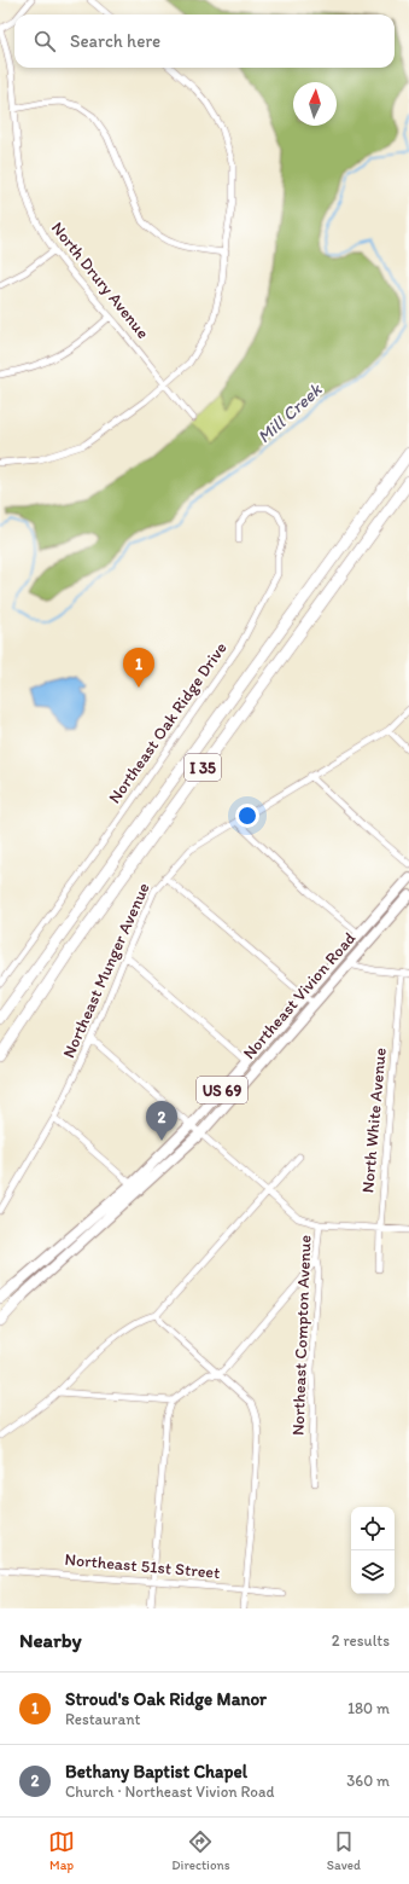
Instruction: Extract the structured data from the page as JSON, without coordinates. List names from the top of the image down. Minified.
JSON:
{"streets":{"highway":["I 35"],"main road":["Northeast Vivion Road","US 69"],"street":["North Drury Avenue","Northeast Oak Ridge Drive","Northeast Munger Avenue","North White Avenue","Northeast Compton Avenue","Northeast 51st Street"]},"crossings":[["Northeast Munger Avenue","Northeast Compton Avenue"],["Northeast Vivion Road","Northeast Compton Avenue"]],"water":["Mill Creek"],"north":"top","page":{"search":"Search here","pins":["1","2"],"heading":["Nearby","2 results"],"list":[{"mark":"1","name":"Stroud's Oak Ridge Manor","note":"Restaurant","value":"180 m"},{"mark":"2","name":"Bethany Baptist Chapel","note":"Church · Northeast Vivion Road","value":"360 m"}],"nav":["Map","Directions","Saved"]}}
